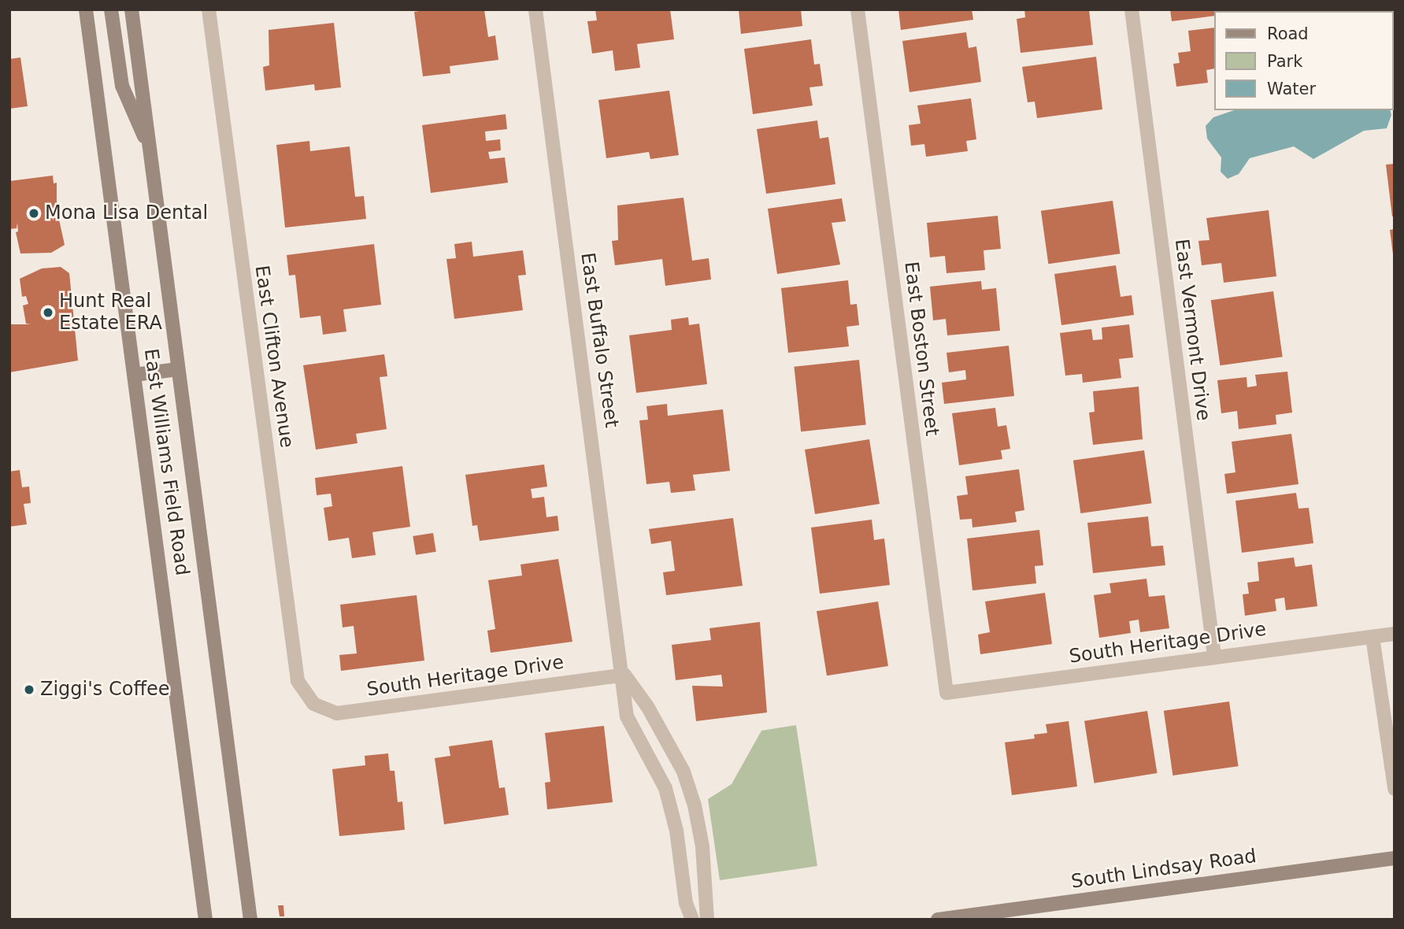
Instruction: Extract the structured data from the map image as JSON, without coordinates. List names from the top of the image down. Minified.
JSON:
{"streets":{"main road":["East Williams Field Road","South Lindsay Road"],"street":["East Vermont Drive","East Buffalo Street","East Boston Street","East Clifton Avenue","South Heritage Drive"]},"crossings":[["East Vermont Drive","South Heritage Drive"],["East Buffalo Street","South Heritage Drive"],["East Boston Street","South Heritage Drive"],["East Clifton Avenue","South Heritage Drive"]],"places":["Mona Lisa Dental","Hunt Real Estate ERA","Ziggi's Coffee"],"legend":["Road","Park","Water"]}
